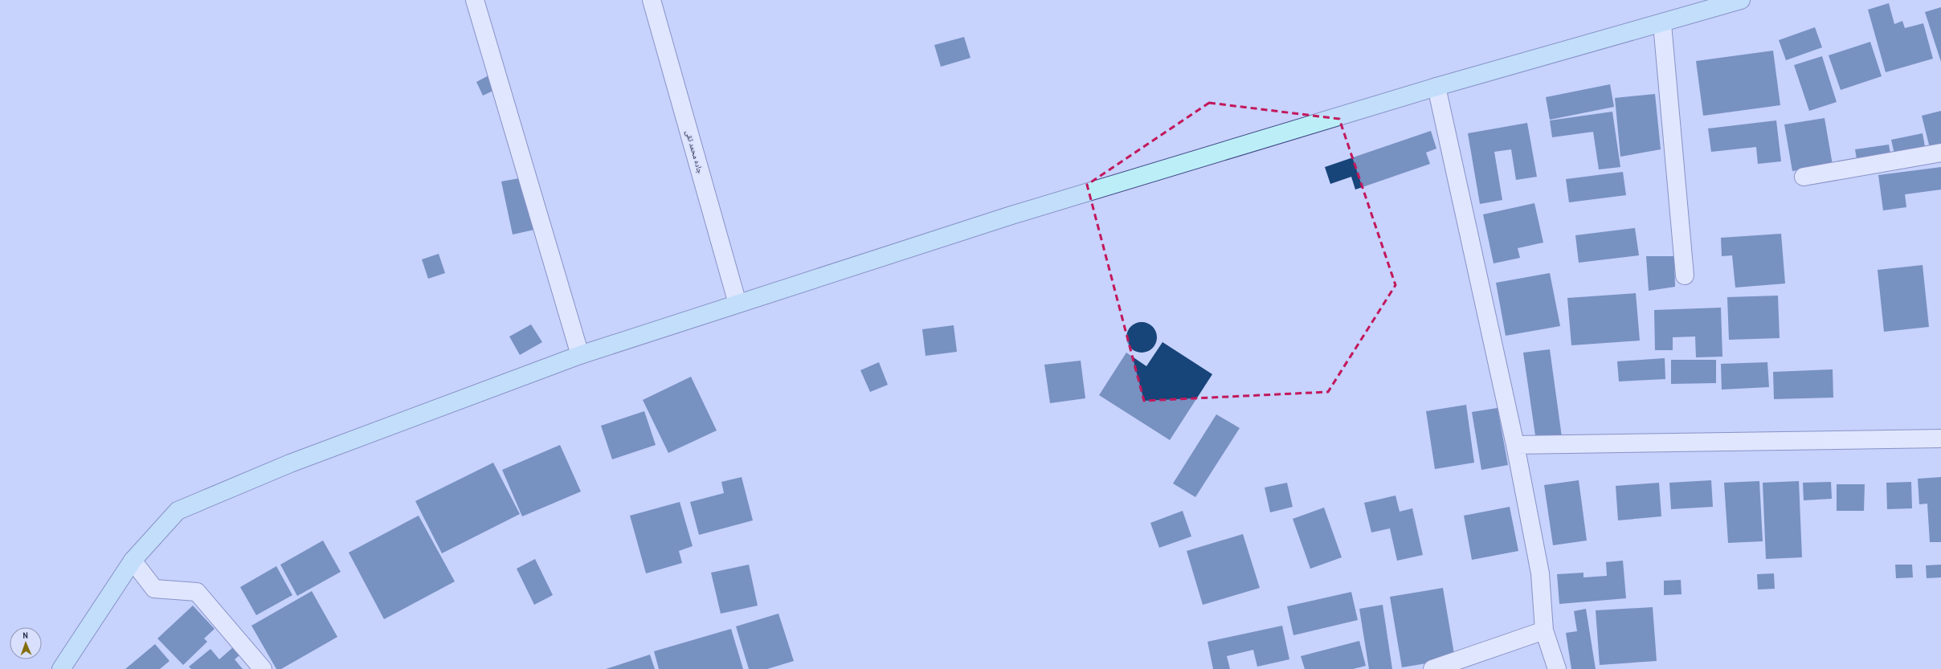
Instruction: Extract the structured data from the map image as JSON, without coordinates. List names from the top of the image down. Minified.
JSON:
{"streets":{"street":["جاده محمد تقی"]},"north":"top"}
